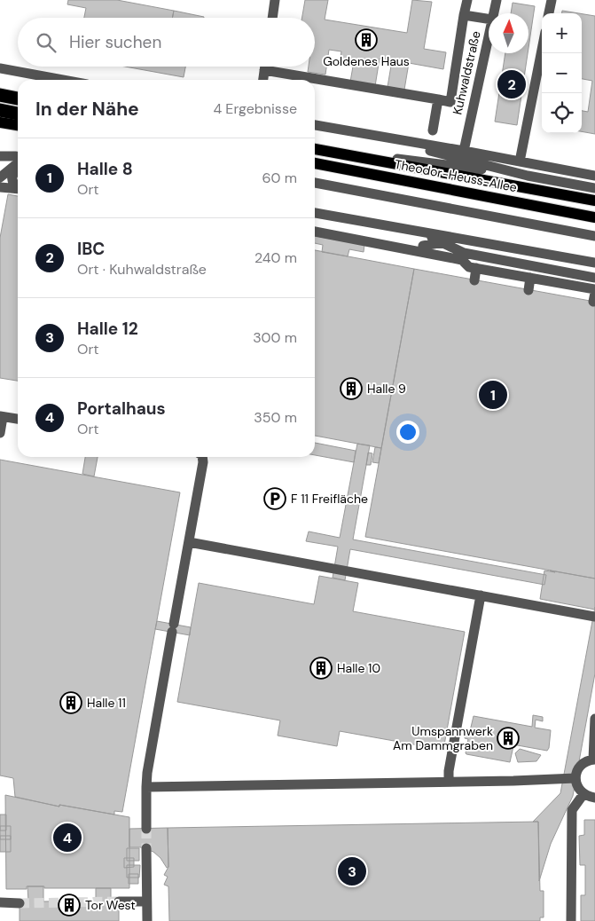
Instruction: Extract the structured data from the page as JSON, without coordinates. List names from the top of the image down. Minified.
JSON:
{"streets":{"main road":["Theodor-Heuss-Allee"],"street":["Kuhwaldstraße"]},"crossings":[["Kuhwaldstraße","Theodor-Heuss-Allee"]],"places":{"building":["Goldenes Haus","Halle 9","Halle 10","Halle 11","Umspannwerk Am Dammgraben","Tor West"],"parking":["F 11 Freifläche"]},"north":"top","page":{"map_buttons":["+","−"],"search":"Hier suchen","pins":["2","1","4","3"],"heading":["In der Nähe","4 Ergebnisse"],"list":[{"mark":"1","name":"Halle 8","note":"Ort","value":"60 m"},{"mark":"2","name":"IBC","note":"Ort · Kuhwaldstraße","value":"240 m"},{"mark":"3","name":"Halle 12","note":"Ort","value":"300 m"},{"mark":"4","name":"Portalhaus","note":"Ort","value":"350 m"}]}}
